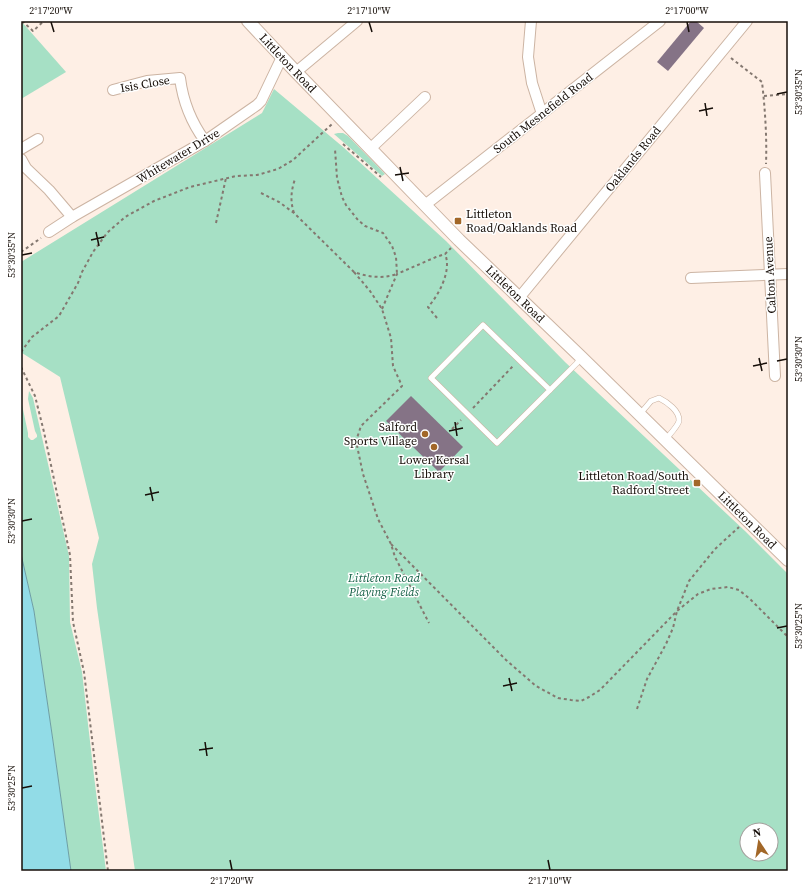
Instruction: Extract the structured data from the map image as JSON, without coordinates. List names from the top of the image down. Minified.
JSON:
{"streets":{"street":["Littleton Road","Isis Close","South Mesnefield Road","Whitewater Drive","Oaklands Road","Calton Avenue"]},"crossings":[["Littleton Road","South Mesnefield Road"],["Littleton Road","Whitewater Drive"],["Littleton Road","Oaklands Road"],["Isis Close","Whitewater Drive"]],"parks":["Littleton Road Playing Fields"],"places":{"transit":["Littleton Road/Oaklands Road","Littleton Road/South Radford Street"],"other":["Salford Sports Village","Lower Kersal Library"]},"north":"top","coordinates":["2°17'20\"W","2°17'10\"W","2°17'00\"W","53°30'35\"N","53°30'30\"N","53°30'25\"N"]}
